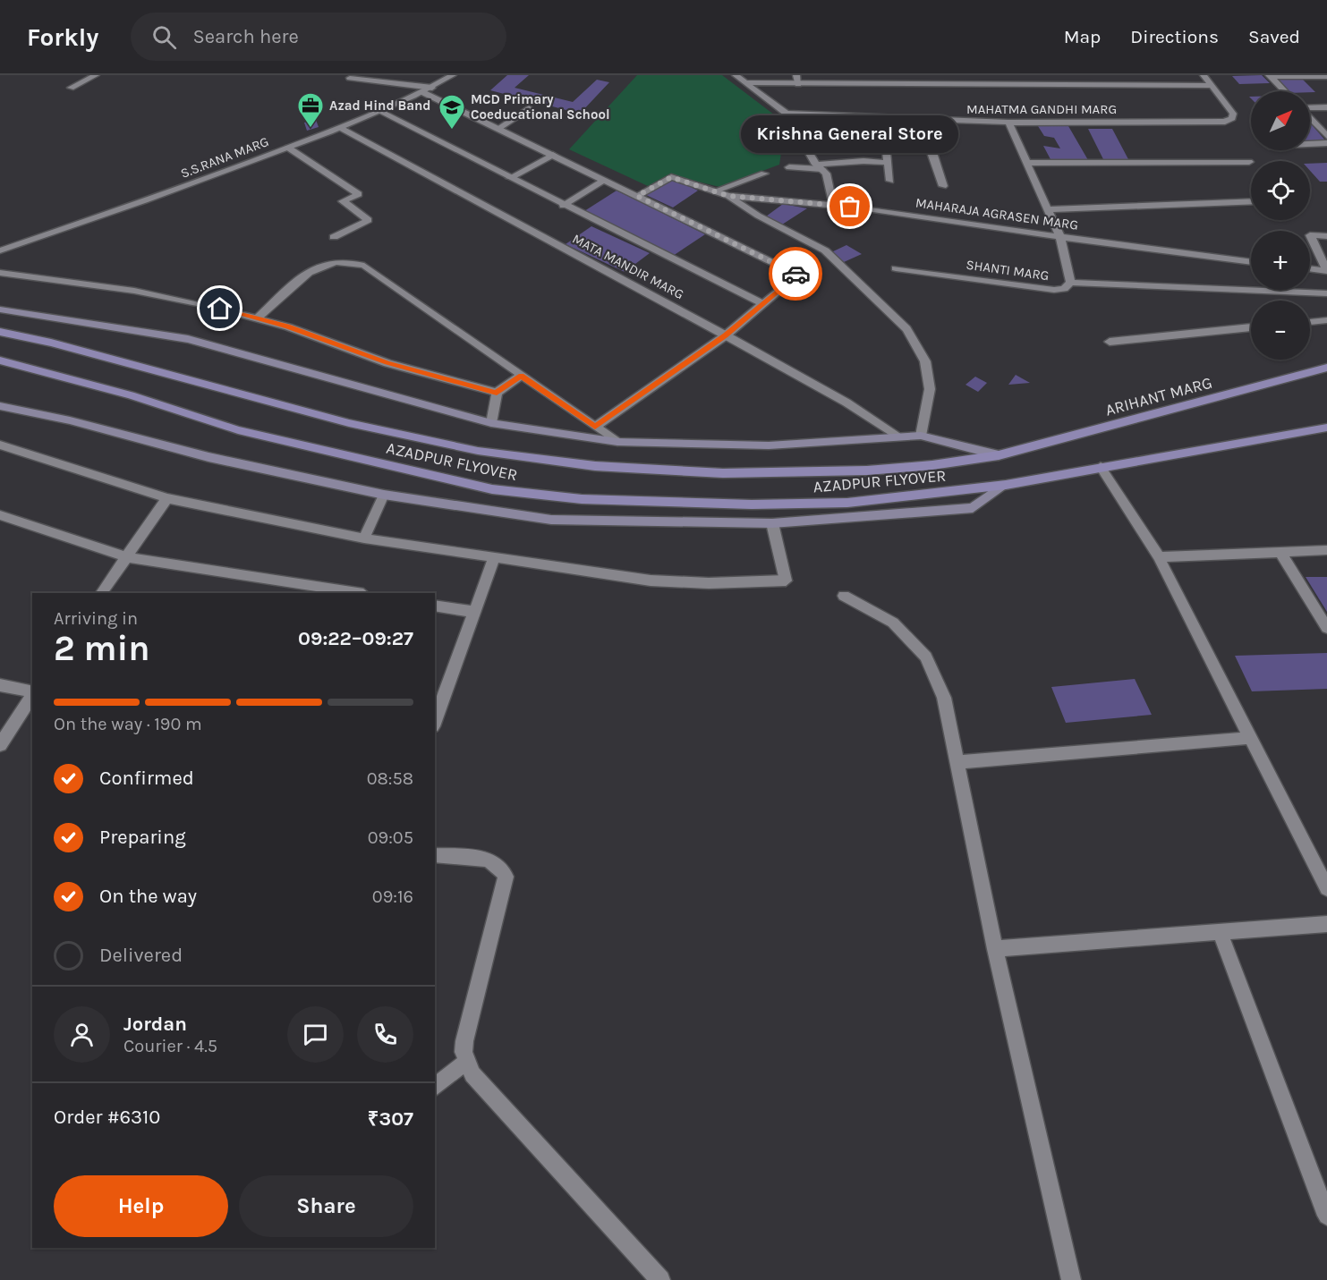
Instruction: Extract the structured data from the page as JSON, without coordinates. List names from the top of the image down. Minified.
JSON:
{"streets":{"main road":["ARIHANT MARG","AZADPUR FLYOVER"],"street":["MAHATMA GANDHI MARG","S.S.RANA MARG","MAHARAJA AGRASEN MARG","MATA MANDIR MARG","SHANTI MARG"]},"crossings":[["MAHATMA GANDHI MARG","SHANTI MARG"],["S.S.RANA MARG","MATA MANDIR MARG"],["MAHARAJA AGRASEN MARG","SHANTI MARG"],["ARIHANT MARG","AZADPUR FLYOVER"]],"places":{"office":["Azad Hind Band"],"school or university":["MCD Primary Coeducational School"],"other":["Krishna General Store"]},"north":"top right","page":{"header":"Forkly","search":"Search here","nav":["Map","Directions","Saved"],"map_buttons":["+","−"],"bubble":"Krishna General Store","heading":["2 min","Arriving in","09:22–09:27"],"panel":["Jordan","Courier · 4.5","Order #6310","₹307"],"bar":"On the way · 190 m","list":[["Confirmed","08:58"],["Preparing","09:05"],["On the way","09:16"],"Delivered"],"buttons":["Help","Share"]}}
